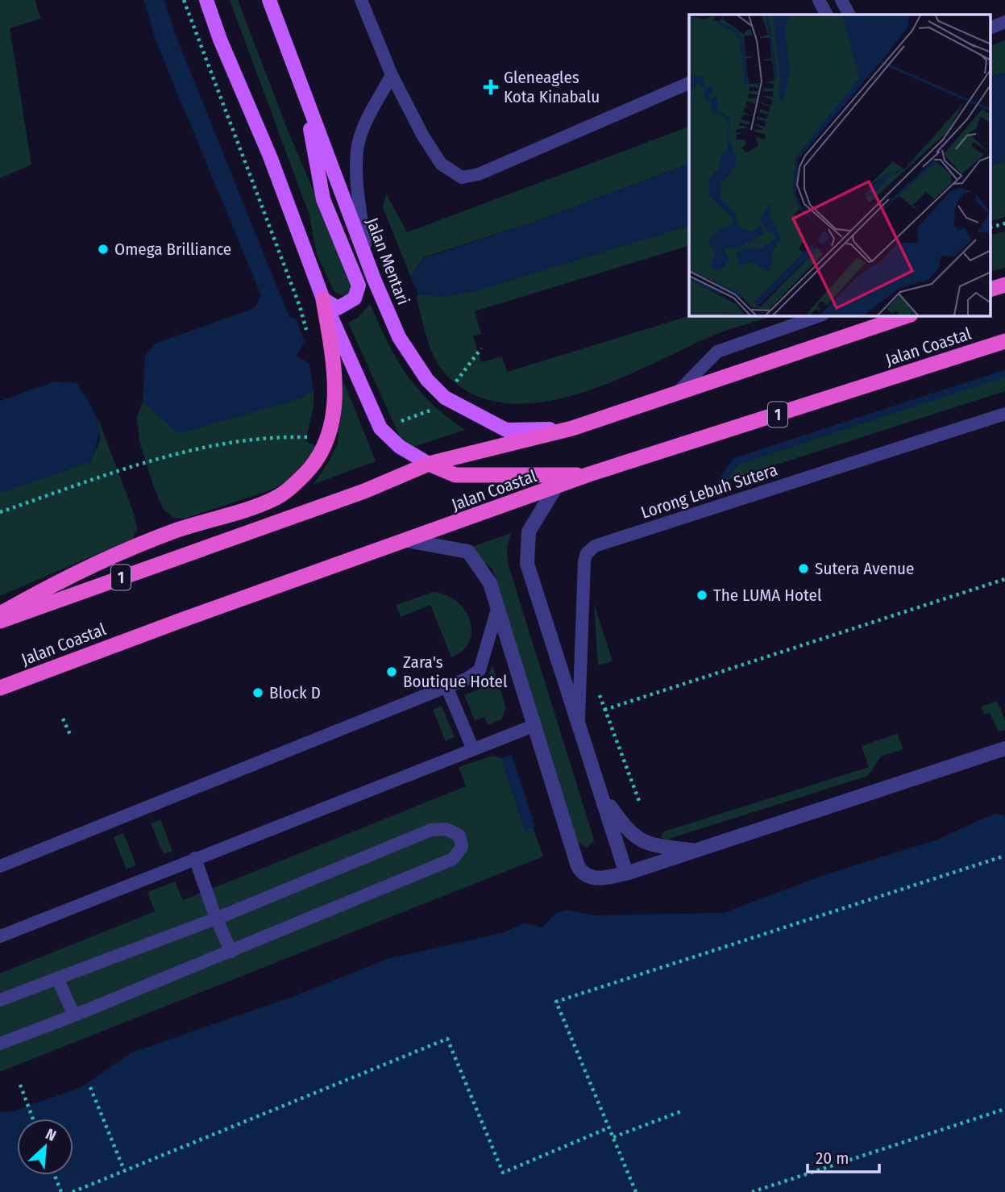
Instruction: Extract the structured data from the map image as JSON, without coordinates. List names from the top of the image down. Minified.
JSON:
{"streets":{"highway":["Jalan Coastal","1"],"main road":["Jalan Mentari"],"lane":["Lorong Lebuh Sutera"]},"crossings":[["Jalan Mentari","1"]],"places":{"health":["Gleneagles Kota Kinabalu"],"other":["Omega Brilliance","Sutera Avenue","The LUMA Hotel","Zara's Boutique Hotel","Block D"]},"scale_bar":"20 m","north":"top right"}
